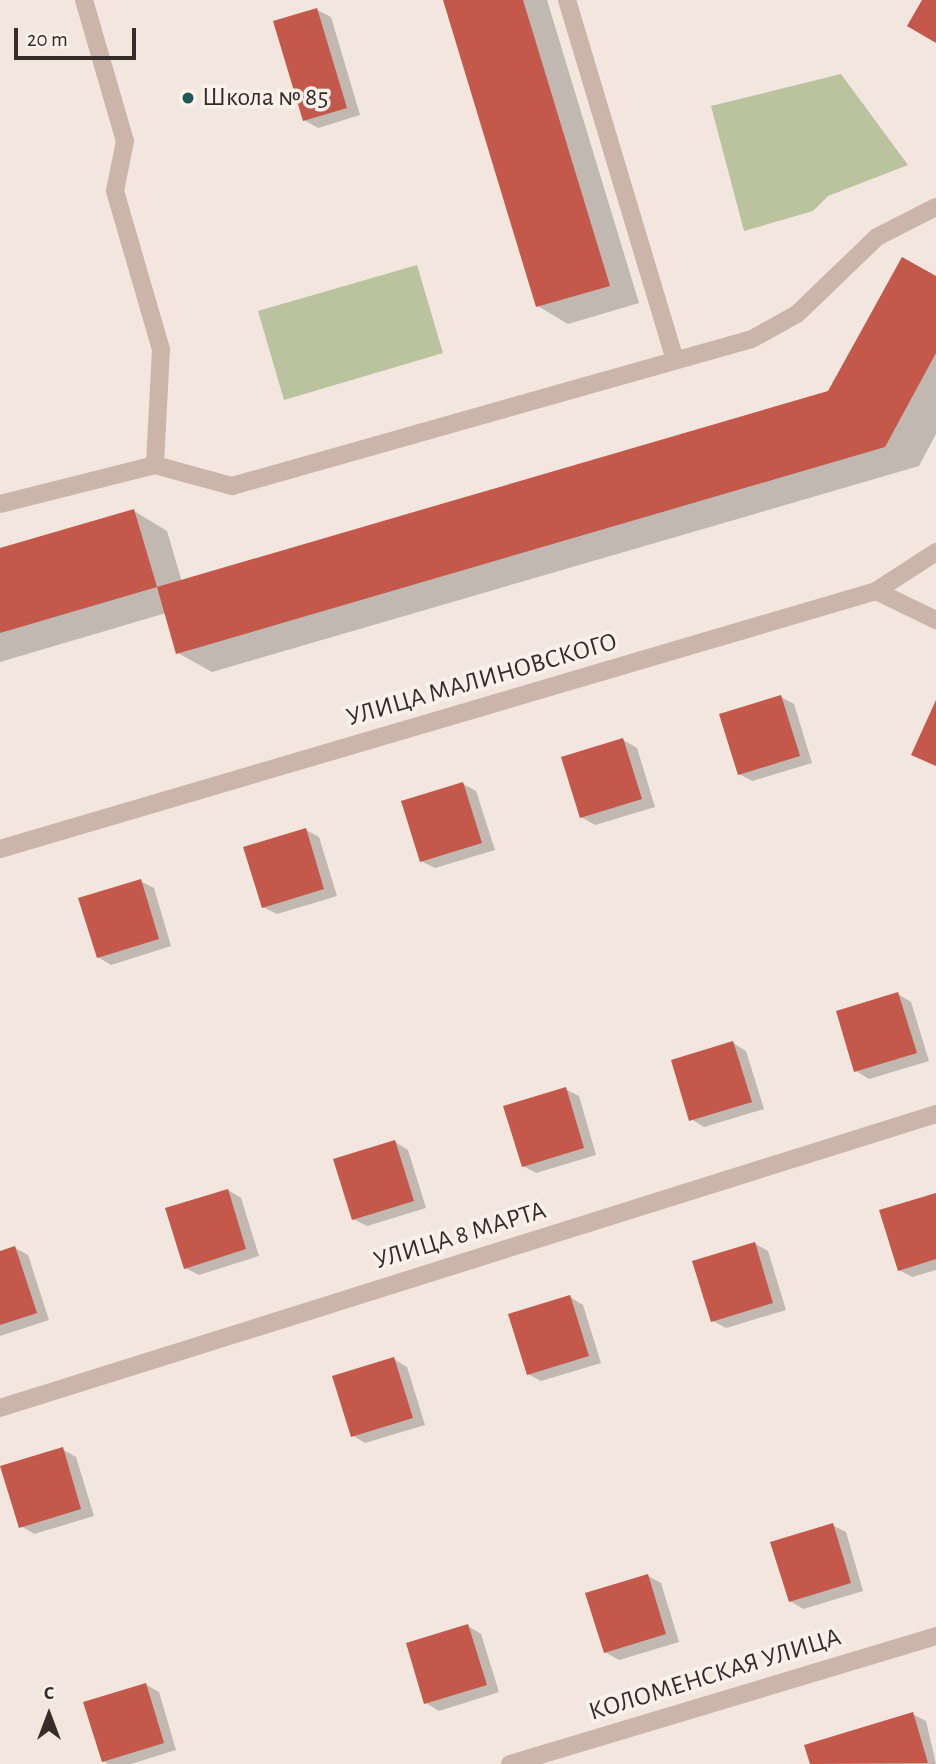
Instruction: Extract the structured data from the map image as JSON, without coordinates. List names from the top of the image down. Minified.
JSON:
{"streets":{"street":["УЛИЦА МАЛИНОВСКОГО","УЛИЦА 8 МАРТА","КОЛОМЕНСКАЯ УЛИЦА"]},"places":["Школа № 85"],"scale_bar":"20 m","north":"top"}
